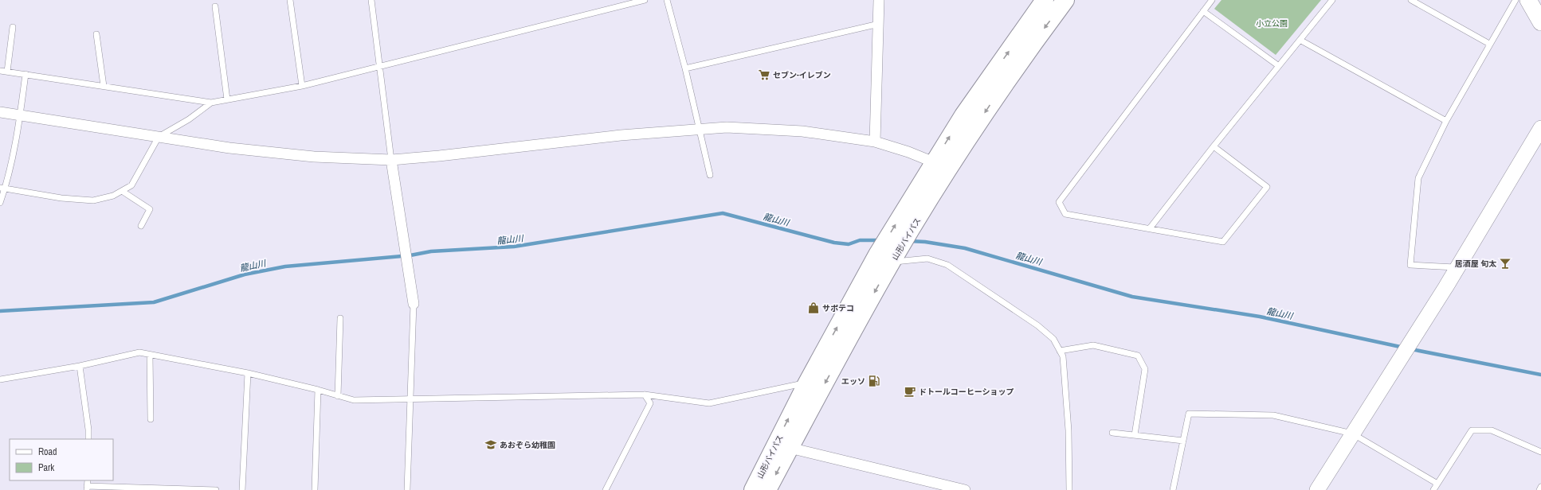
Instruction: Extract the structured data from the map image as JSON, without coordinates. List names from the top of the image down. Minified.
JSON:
{"streets":{"highway":["山形バイパス"]},"water":["龍山川"],"parks":["小立公園"],"places":{"supermarket":["セブン-イレブン"],"bar":["居酒屋 旬太"],"shop":["サポテコ"],"fuel station":["エッソ"],"cafe":["ドトールコーヒーショップ"],"school or university":["あおぞら幼稚園"]},"legend":["Road","Park"]}
